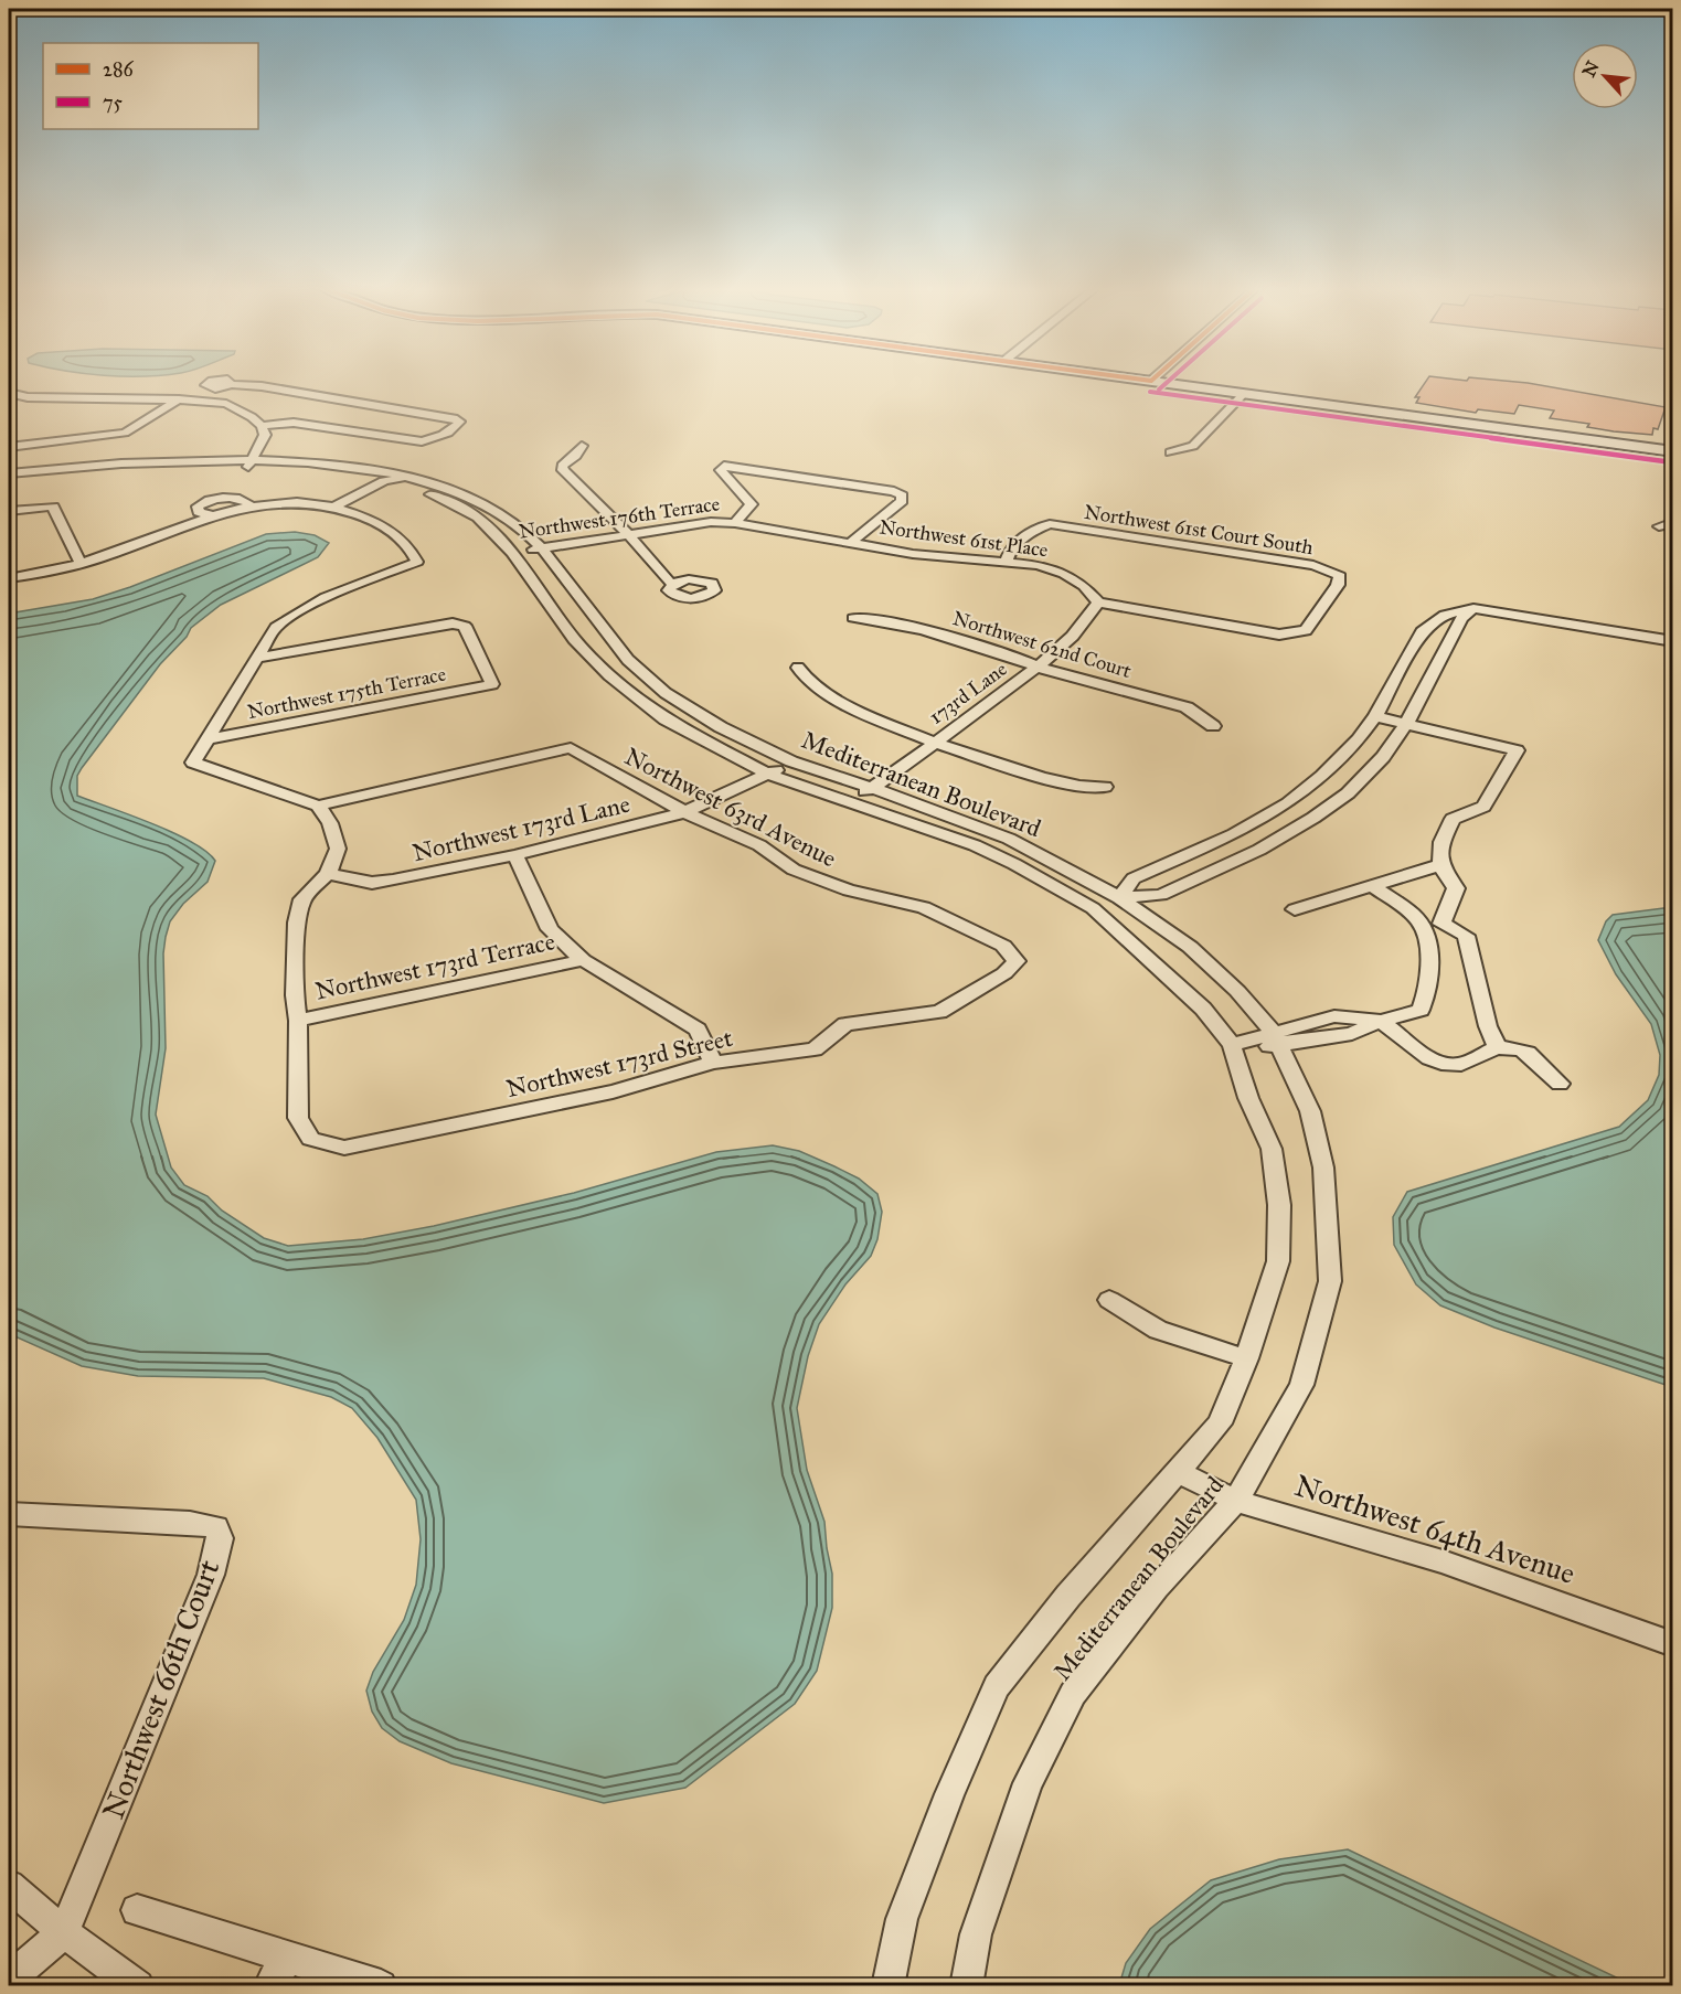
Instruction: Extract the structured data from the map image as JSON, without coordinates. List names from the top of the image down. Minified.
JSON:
{"streets":{"street":["Northwest 176th Terrace","Northwest 61st Court South","Northwest 61st Place","Northwest 62nd Court","Northwest 175th Terrace","173rd Lane","Mediterranean Boulevard","Northwest 63rd Avenue","Northwest 173rd Lane","Northwest 173rd Terrace","Northwest 173rd Street","Northwest 64th Avenue","Northwest 66th Court"]},"crossings":[["Northwest 176th Terrace","Northwest 61st Place"],["Northwest 176th Terrace","Mediterranean Boulevard"],["Northwest 61st Court South","Northwest 61st Place"],["Northwest 61st Court South","173rd Lane"],["Northwest 61st Place","173rd Lane"],["Northwest 62nd Court","173rd Lane"],["173rd Lane","Mediterranean Boulevard"],["Mediterranean Boulevard","Northwest 173rd Lane"],["Mediterranean Boulevard","Northwest 64th Avenue"],["Northwest 63rd Avenue","Northwest 173rd Lane"],["Northwest 63rd Avenue","Northwest 173rd Street"],["Northwest 173rd Terrace","Northwest 173rd Street"]],"lines":["transit line 75"],"legend":["286","75"],"north":"top left"}
